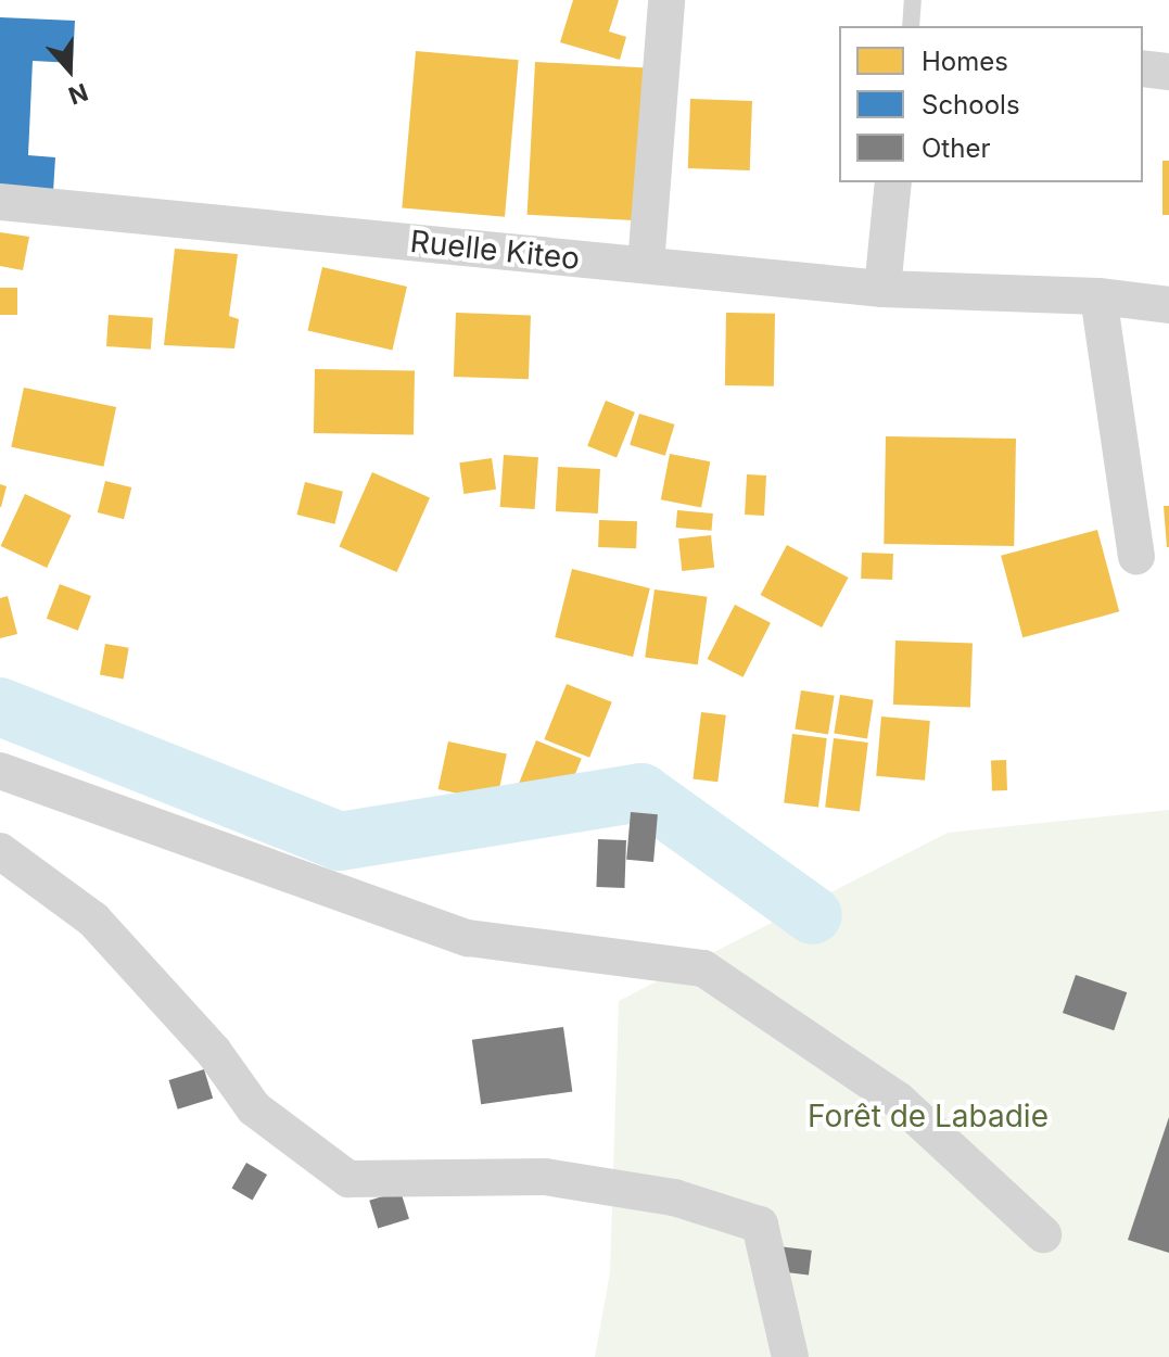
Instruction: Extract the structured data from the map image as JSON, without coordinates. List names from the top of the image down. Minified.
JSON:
{"streets":{"street":["Ruelle Kiteo"]},"parks":["Forêt de Labadie"],"legend":["Homes","Schools","Other"],"north":"bottom"}
